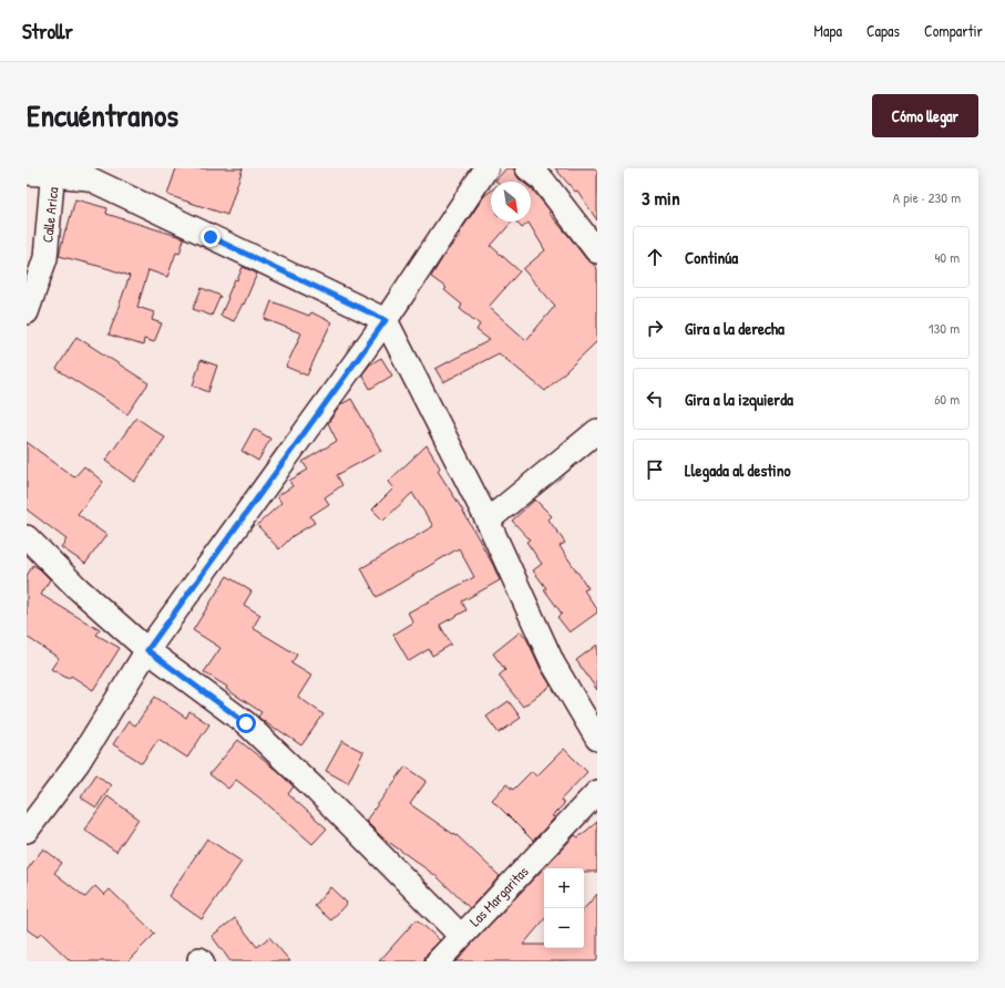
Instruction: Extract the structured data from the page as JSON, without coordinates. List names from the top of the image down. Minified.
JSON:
{"streets":{"street":["Calle Arica","Las Margaritas"]},"north":"bottom right","page":{"header":"Strollr","nav":["Mapa","Capas","Compartir"],"title":"Encuéntranos","buttons":"Cómo llegar","heading":["3 min","A pie · 230 m"],"list":[["Continúa","40 m"],["Gira a la derecha","130 m"],["Gira a la izquierda","60 m"],"Llegada al destino"],"map_buttons":["+","−"]}}
